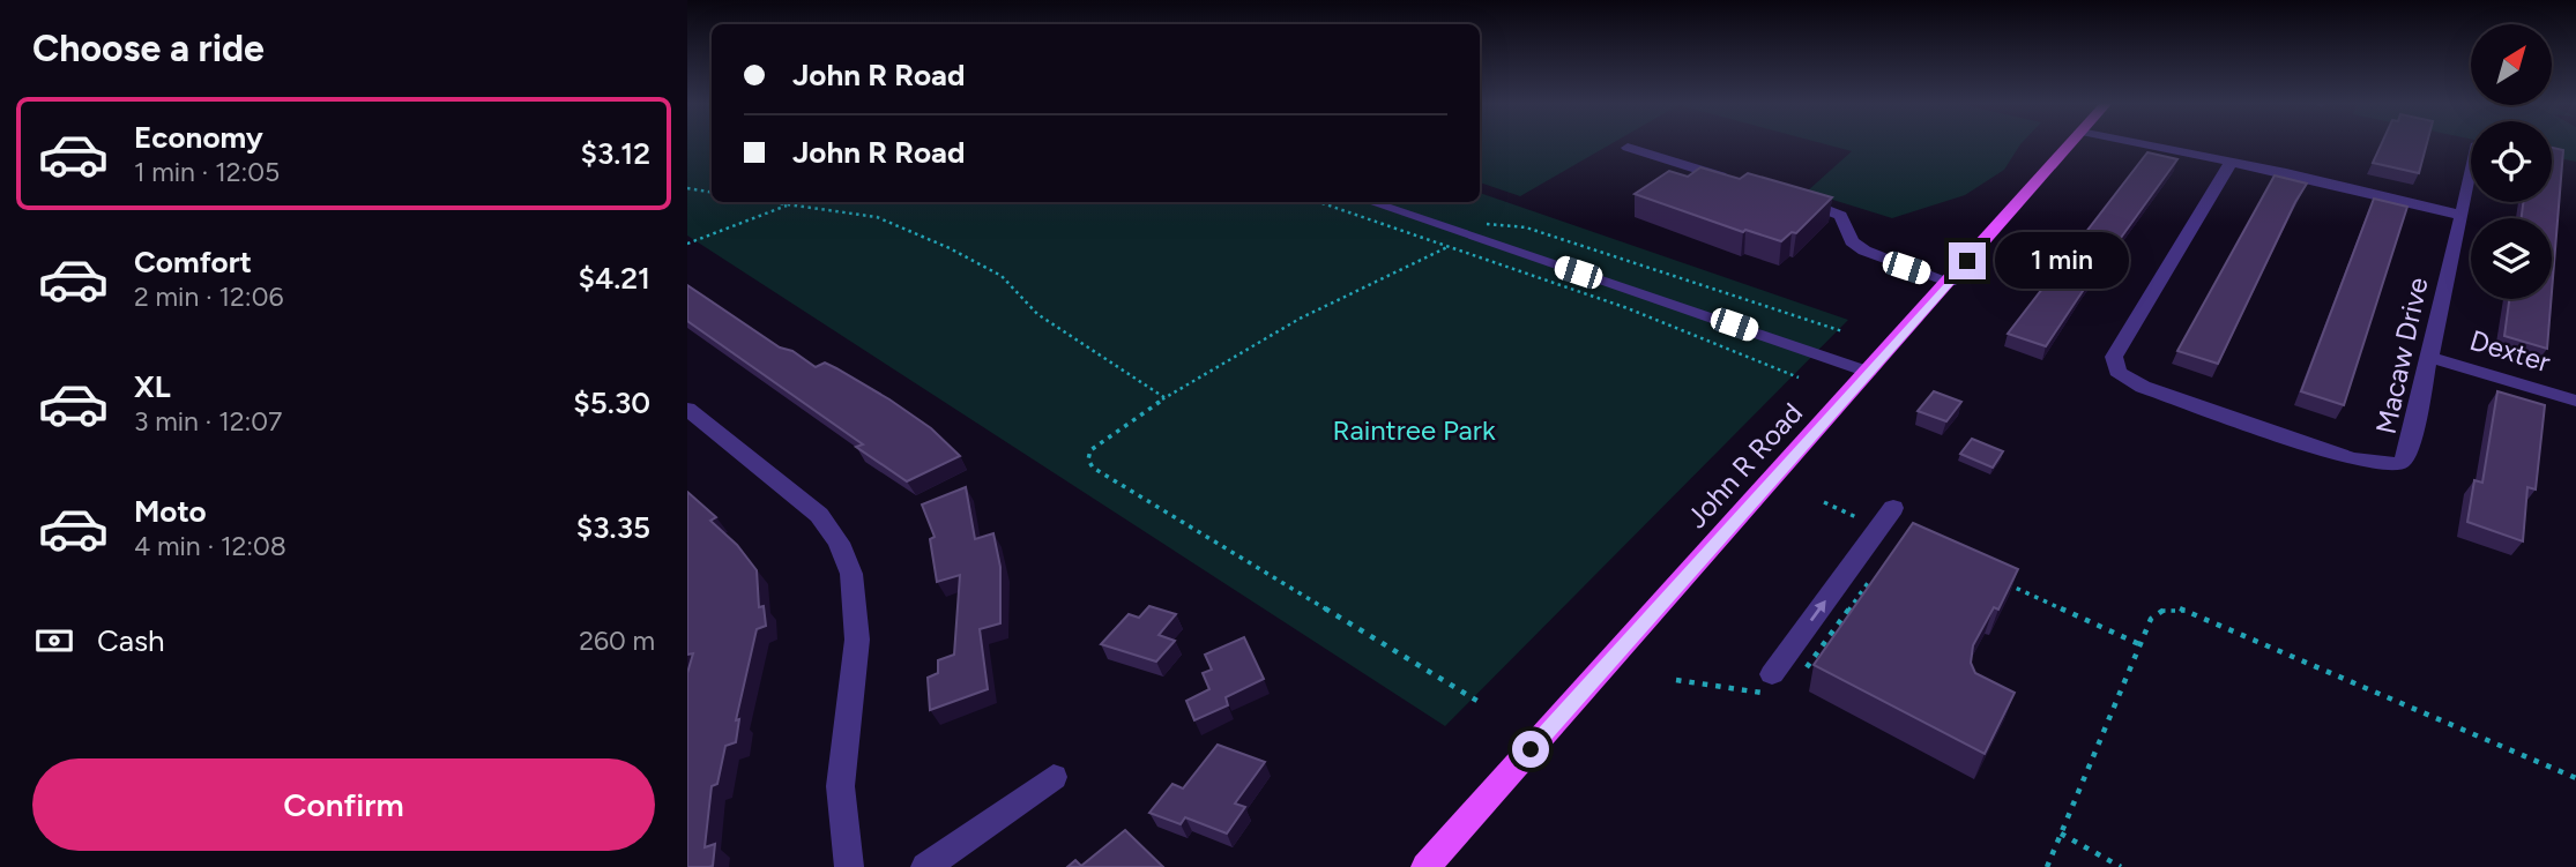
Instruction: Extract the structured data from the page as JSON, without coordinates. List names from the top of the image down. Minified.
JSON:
{"streets":{"main road":["John R Road"],"street":["Dexter","Macaw Drive"]},"crossings":[["Dexter","Macaw Drive"]],"parks":["Raintree Park"],"north":"top right","page":{"heading":"Choose a ride","banner":["John R Road","John R Road"],"list":[{"name":"Economy","note":"1 min · 12:05","value":"$3.12"},{"name":"Comfort","note":"2 min · 12:06","value":"$4.21"},{"name":"XL","note":"3 min · 12:07","value":"$5.30"},{"name":"Moto","note":"4 min · 12:08","value":"$3.35"}],"bubble":"1 min","pay":["Cash","260 m"],"buttons":"Confirm"}}
